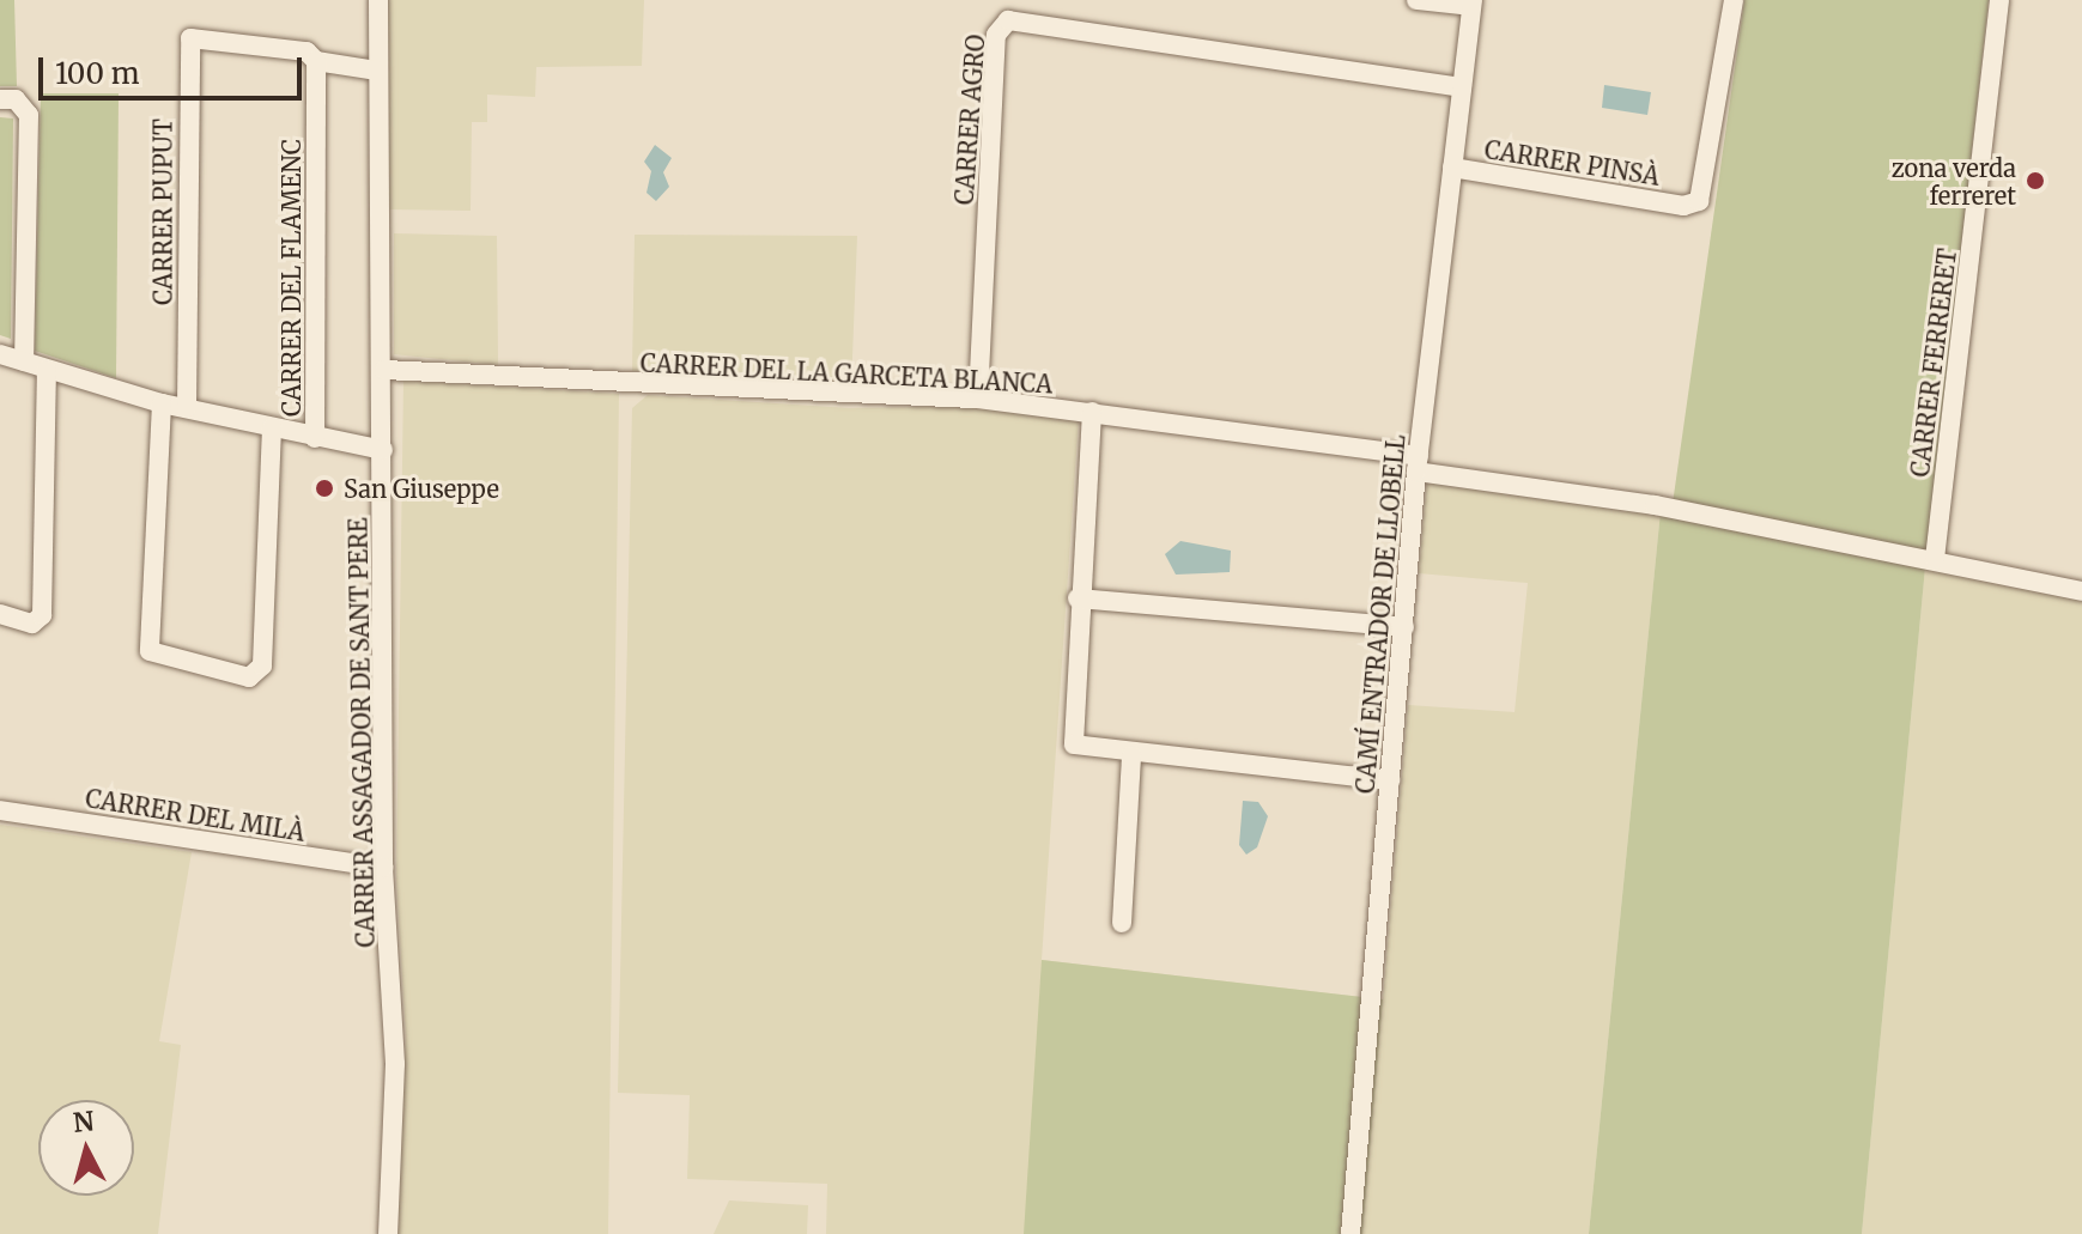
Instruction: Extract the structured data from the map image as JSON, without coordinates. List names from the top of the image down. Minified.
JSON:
{"streets":{"street":["CARRER AGRO","CARRER PINSÀ","CARRER PUPUT","CARRER DEL FLAMENC","CARRER FERRERET","CARRER DEL LA GARCETA BLANCA","CAMÍ ENTRADOR DE LLOBELL","CARRER ASSAGADOR DE SANT PERE","CARRER DEL MILÀ"]},"crossings":[["CARRER AGRO","CARRER DEL LA GARCETA BLANCA"],["CARRER AGRO","CAMÍ ENTRADOR DE LLOBELL"],["CARRER PINSÀ","CAMÍ ENTRADOR DE LLOBELL"],["CARRER PUPUT","CARRER DEL FLAMENC"],["CARRER PUPUT","CARRER ASSAGADOR DE SANT PERE"],["CARRER FERRERET","CARRER DEL LA GARCETA BLANCA"],["CARRER DEL LA GARCETA BLANCA","CAMÍ ENTRADOR DE LLOBELL"],["CARRER DEL LA GARCETA BLANCA","CARRER ASSAGADOR DE SANT PERE"],["CARRER ASSAGADOR DE SANT PERE","CARRER DEL MILÀ"]],"places":["zona verda ferreret","San Giuseppe"],"scale_bar":"100 m","north":"top"}
